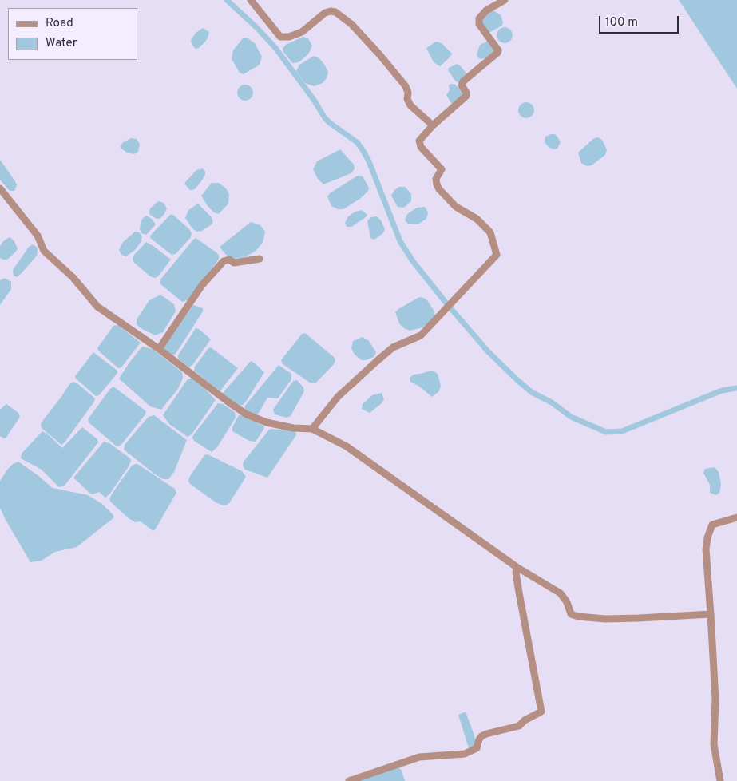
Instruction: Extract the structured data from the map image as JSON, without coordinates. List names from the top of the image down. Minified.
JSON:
{"legend":["Road","Water"],"scale_bar":"100 m"}
